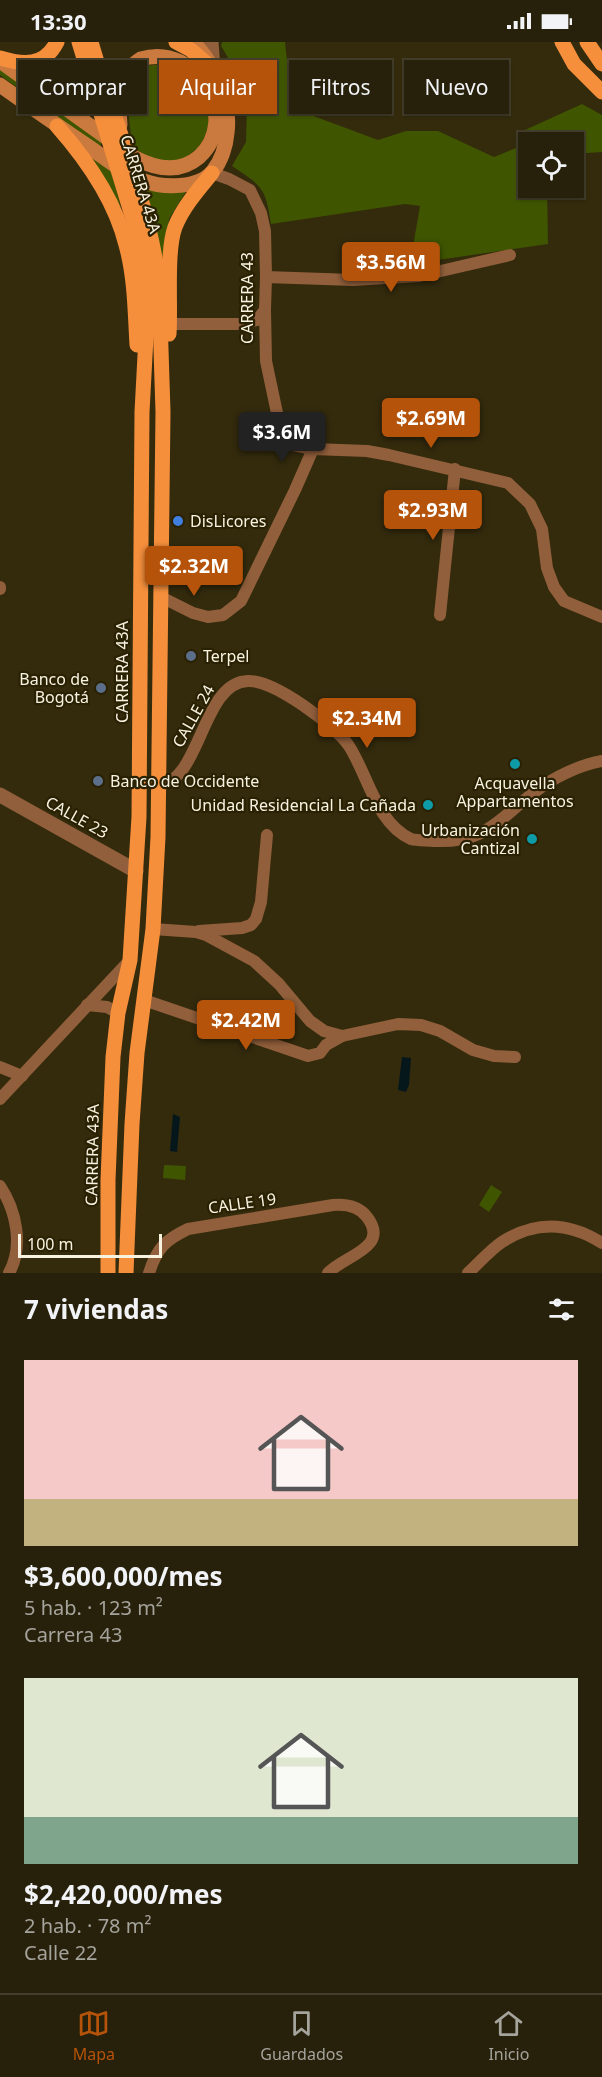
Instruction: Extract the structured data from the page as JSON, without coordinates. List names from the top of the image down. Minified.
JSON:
{"streets":{"main road":["CARRERA 43A"],"street":["CARRERA 43","CALLE 24","CALLE 23","CALLE 19"]},"crossings":[["CARRERA 43A","CALLE 24"],["CARRERA 43A","CALLE 23"]],"places":["DisLicores","Terpel","Banco de Bogotá","Acquavella Appartamentos","Banco de Occidente","Unidad Residencial La Cañada","Urbanización Cantizal"],"scale_bar":"100 m","page":{"status":"13:30","chip":["Comprar","Alquilar","Filtros","Nuevo"],"price":["$3.56M","$2.69M","$3.6M","$2.93M","$2.32M","$2.34M","$2.42M"],"scale":"100 m","heading":"7 viviendas","list":[{"name":"$3,600,000/mes","note":"5 hab. · 123 m² · Carrera 43"},{"name":"$2,420,000/mes","note":"2 hab. · 78 m² · Calle 22"}],"tabs":["Mapa","Guardados","Inicio"]}}
